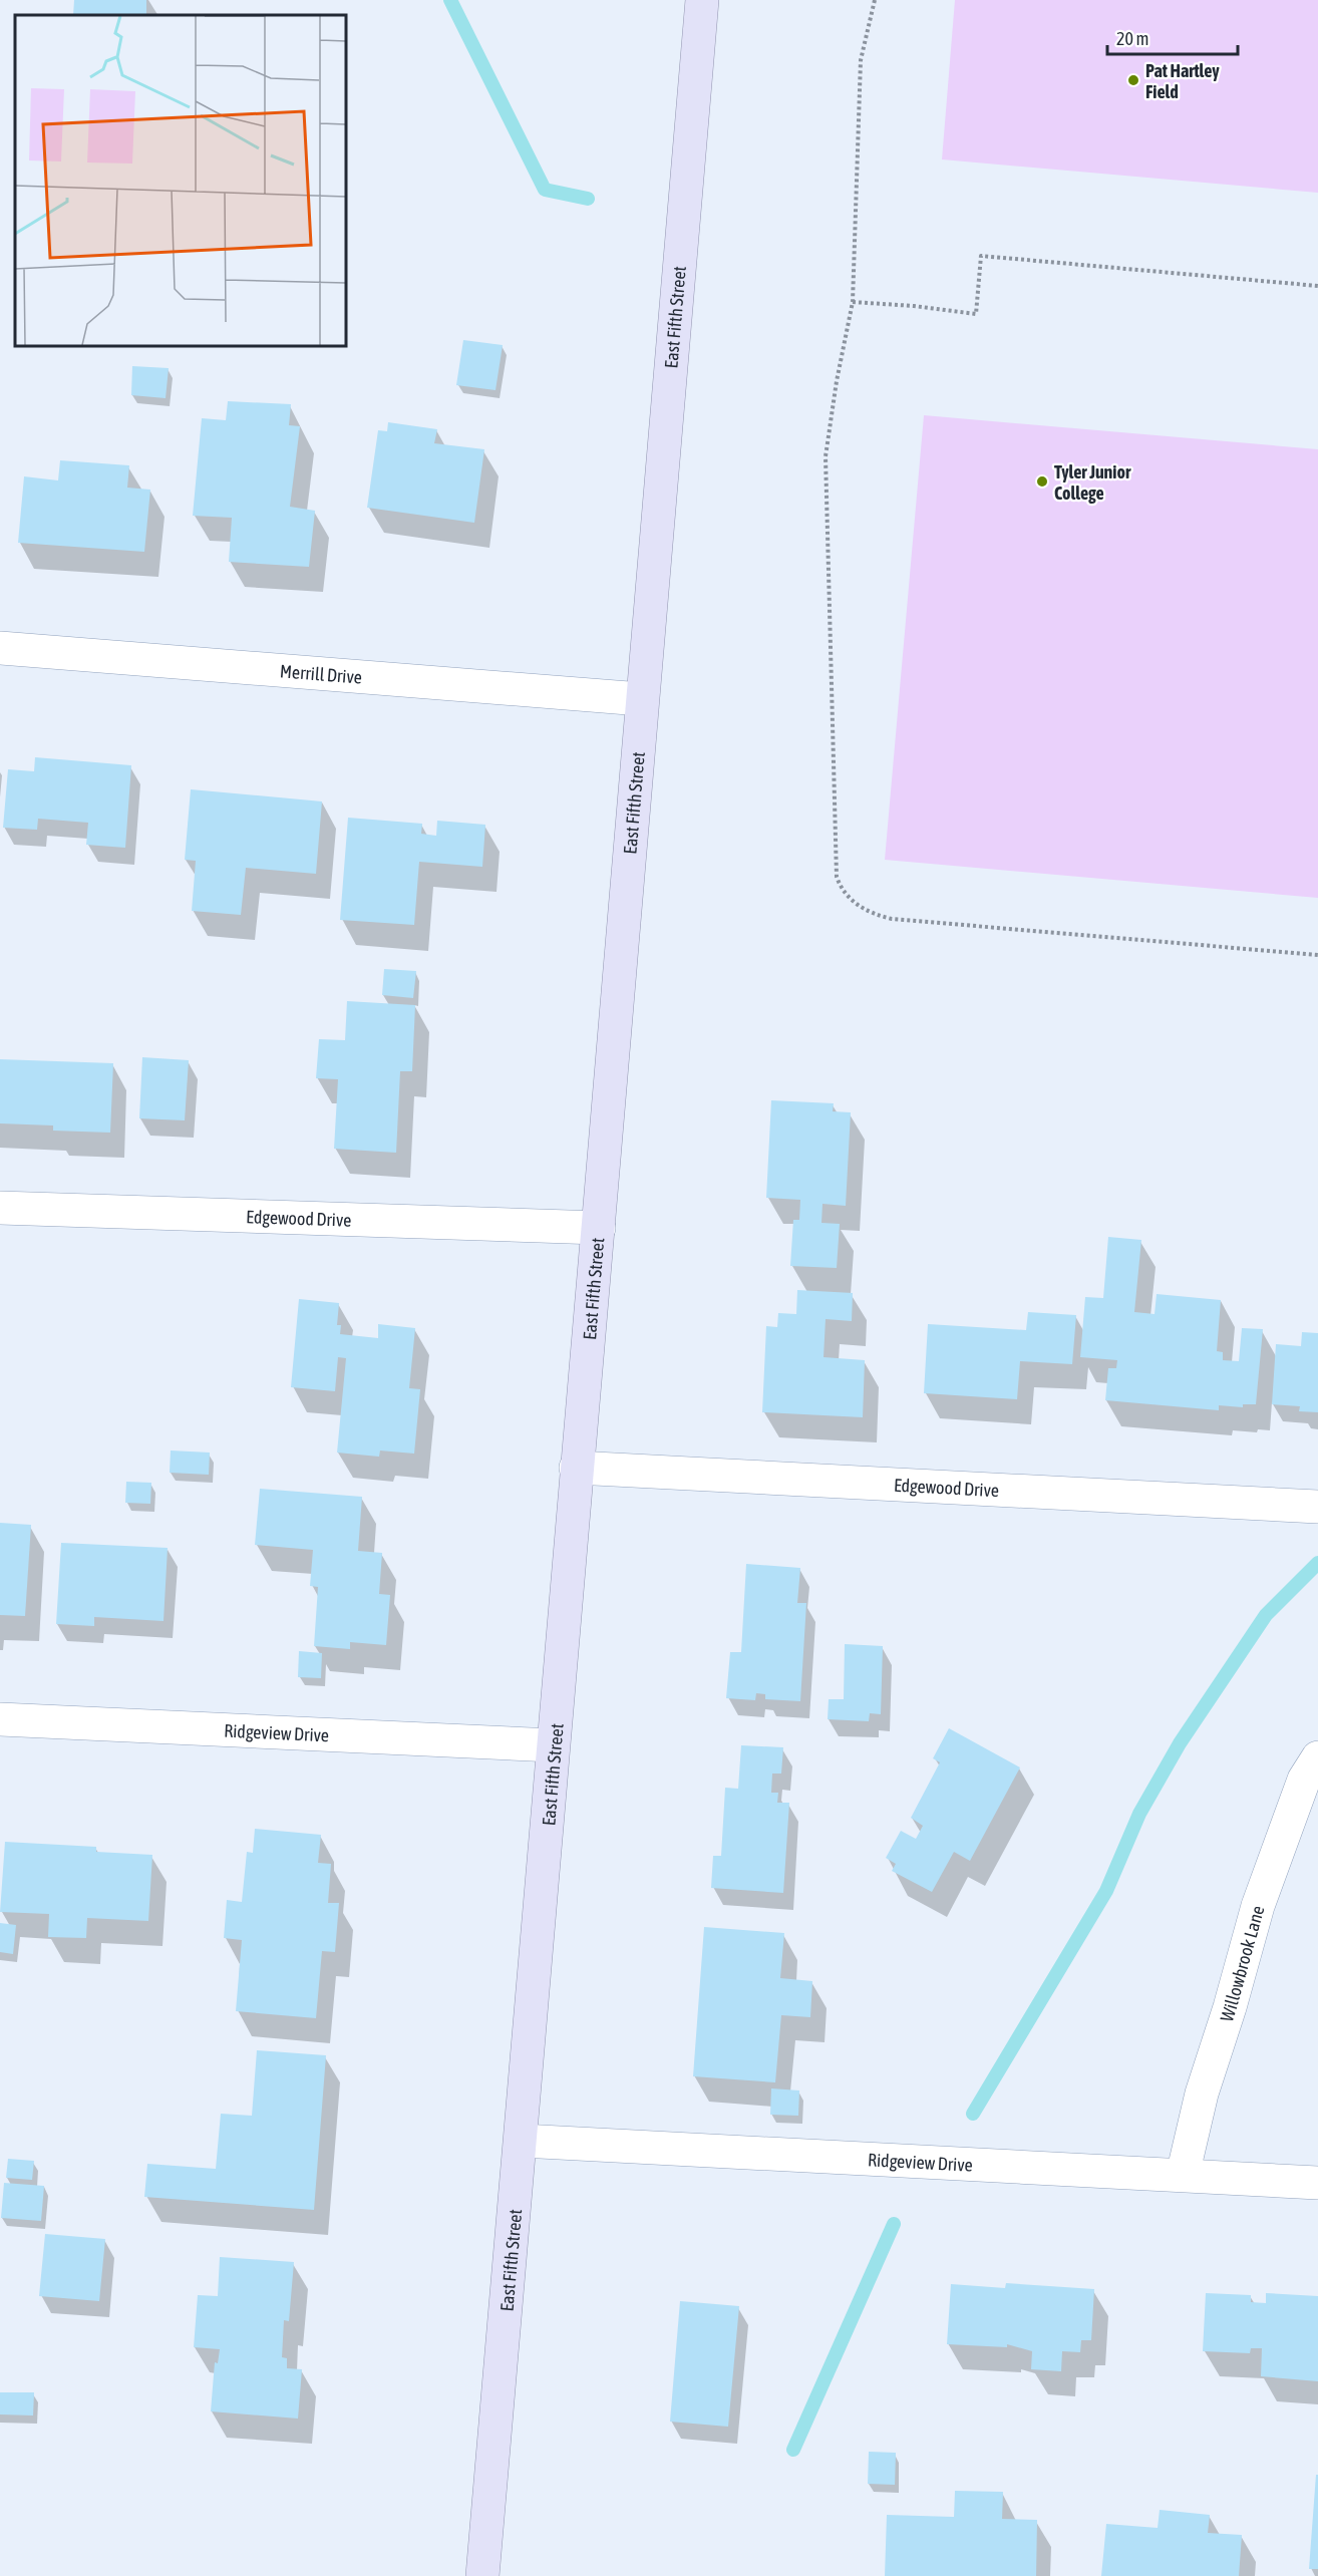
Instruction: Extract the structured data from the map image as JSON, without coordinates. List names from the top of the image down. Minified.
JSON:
{"streets":{"main road":["East Fifth Street"],"street":["Merrill Drive","Edgewood Drive","Ridgeview Drive","Willowbrook Lane"]},"crossings":[["East Fifth Street","Merrill Drive"],["East Fifth Street","Edgewood Drive"],["East Fifth Street","Ridgeview Drive"],["Ridgeview Drive","Willowbrook Lane"]],"places":["Pat Hartley Field","Tyler Junior College"],"scale_bar":"20 m"}
